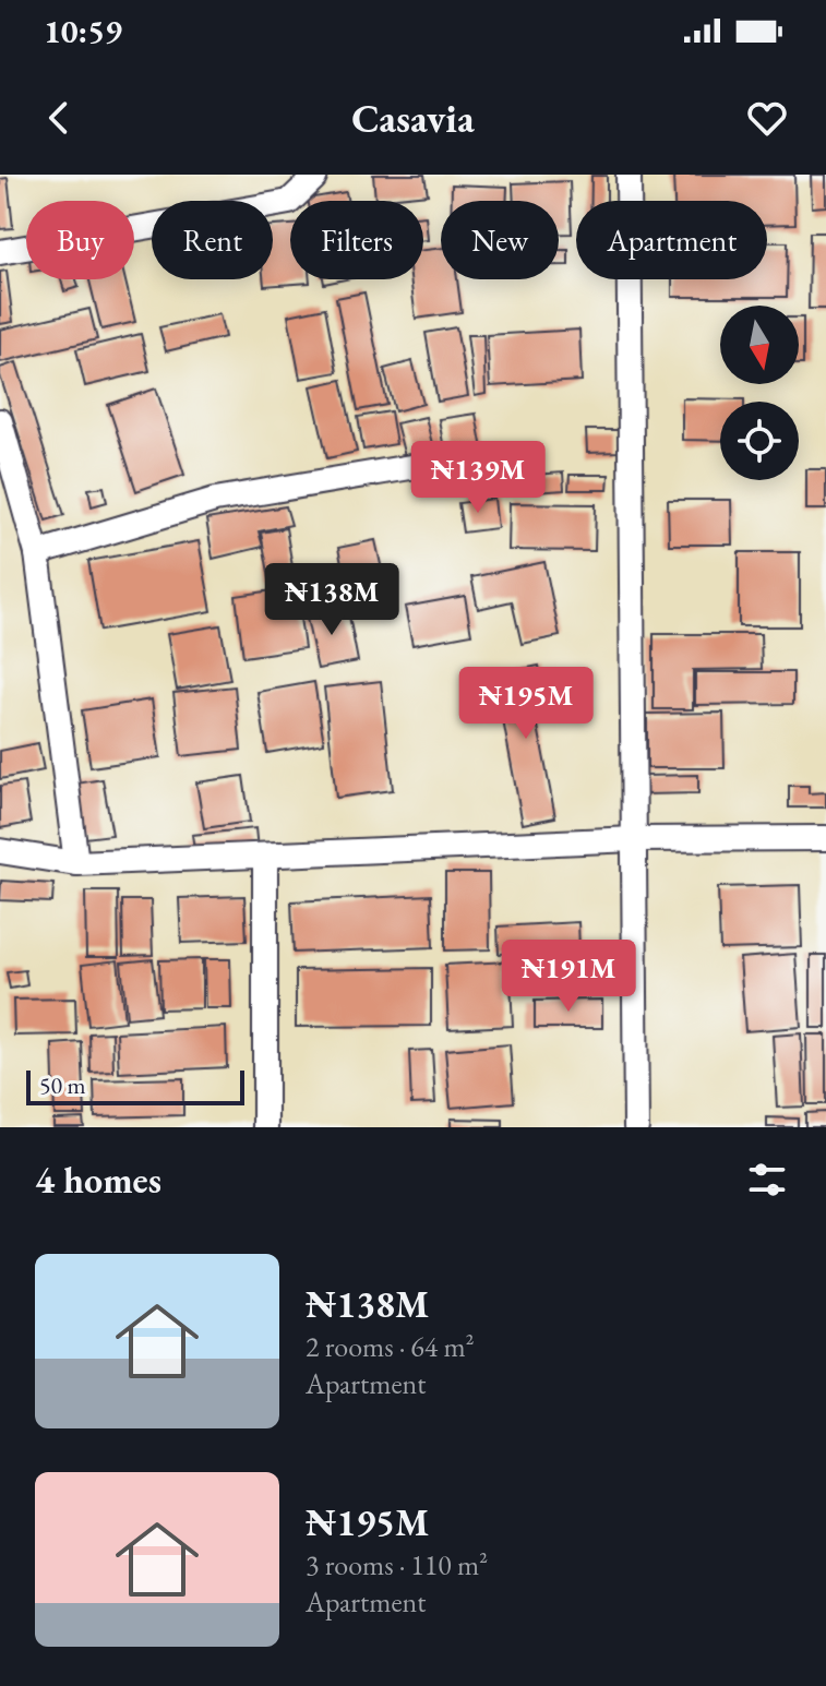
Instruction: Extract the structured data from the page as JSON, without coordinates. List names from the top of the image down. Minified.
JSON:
{"scale_bar":"50 m","north":"bottom","page":{"status":"10:59","header":"Casavia","chip":["Buy","Rent","Filters","New","Apartment"],"price":["₦139M","₦138M","₦195M","₦191M"],"scale":"50 m","heading":"4 homes","list":[{"name":"₦138M","note":"2 rooms · 64 m² · Apartment"},{"name":"₦195M","note":"3 rooms · 110 m² · Apartment"}]}}
